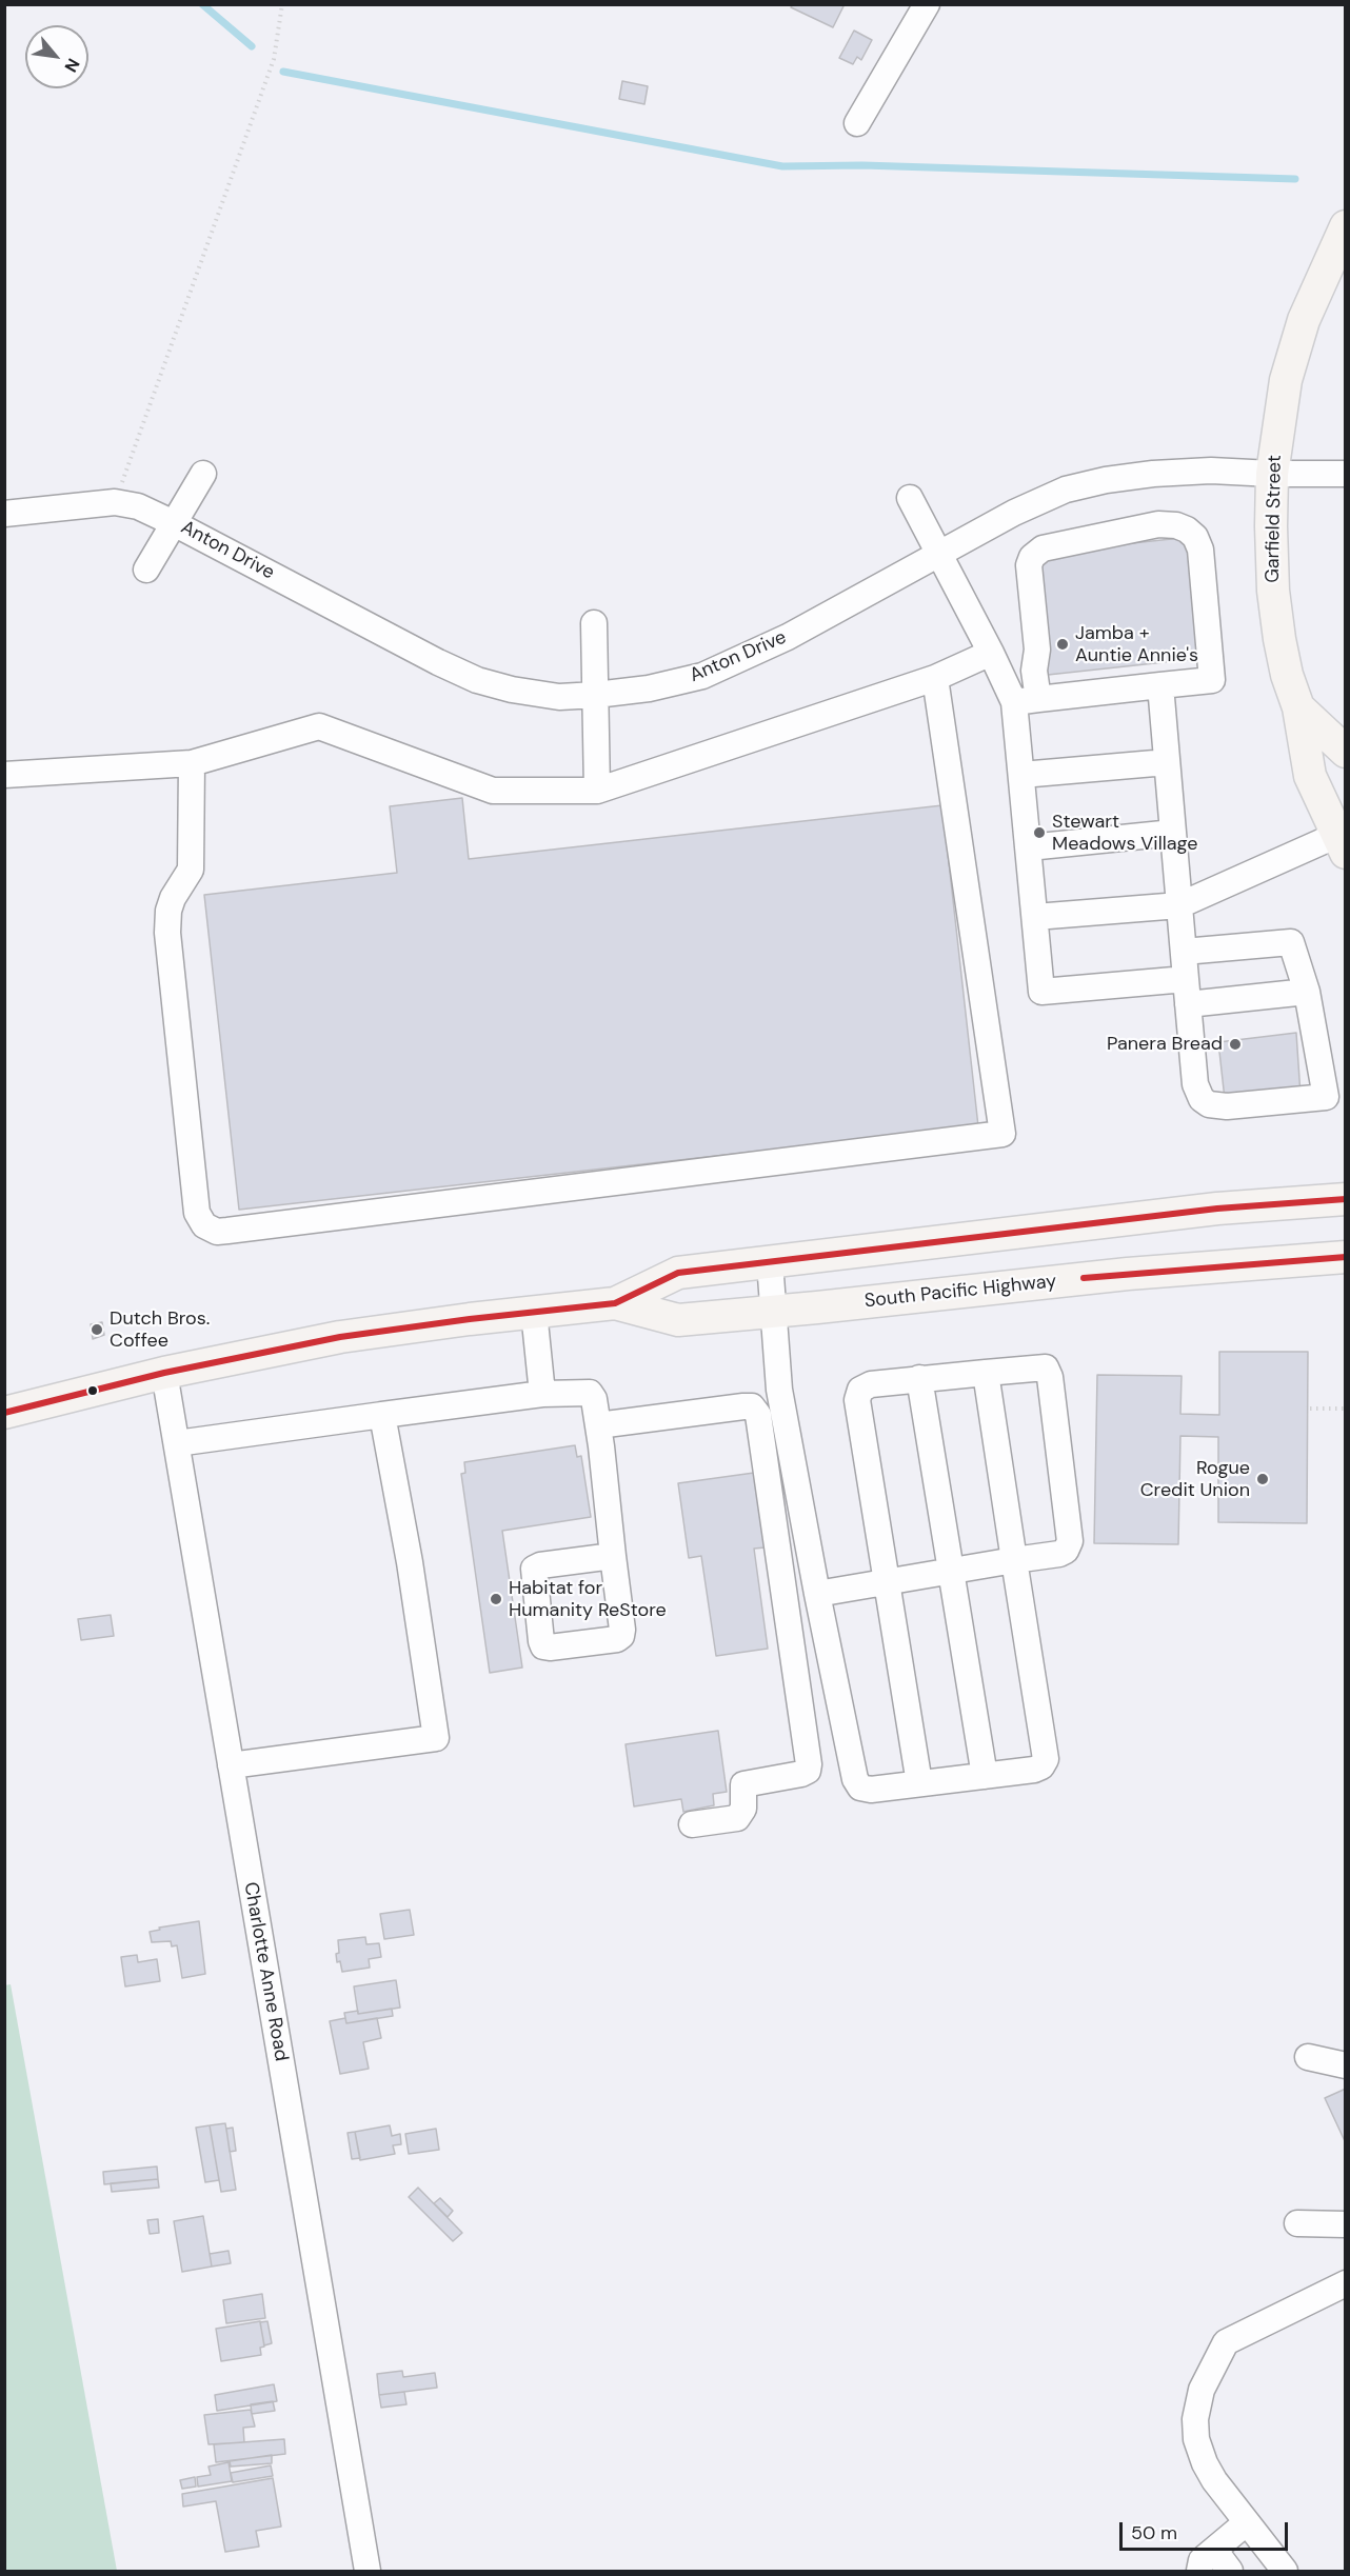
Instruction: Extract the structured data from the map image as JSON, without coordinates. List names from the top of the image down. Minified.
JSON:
{"streets":{"main road":["Garfield Street","South Pacific Highway"],"street":["Anton Drive","Charlotte Anne Road"]},"crossings":[["Garfield Street","Anton Drive"],["South Pacific Highway","Charlotte Anne Road"]],"places":["Jamba + Auntie Annie's","Stewart Meadows Village","Panera Bread","Dutch Bros. Coffee","Rogue Credit Union","Habitat for Humanity ReStore"],"scale_bar":"50 m","north":"bottom right"}
